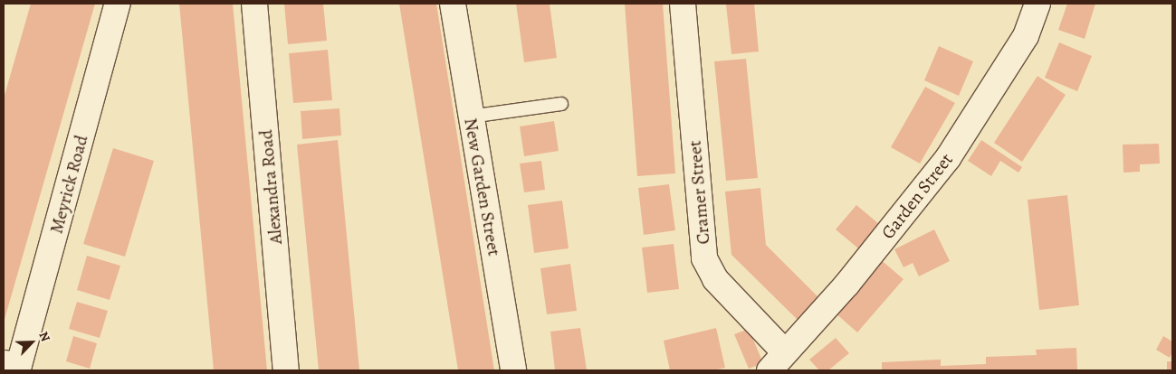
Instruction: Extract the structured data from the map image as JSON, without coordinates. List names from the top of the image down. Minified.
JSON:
{"streets":{"street":["Meyrick Road","Alexandra Road","New Garden Street","Cramer Street","Garden Street"]},"crossings":[["Cramer Street","Garden Street"]],"north":"top right"}
